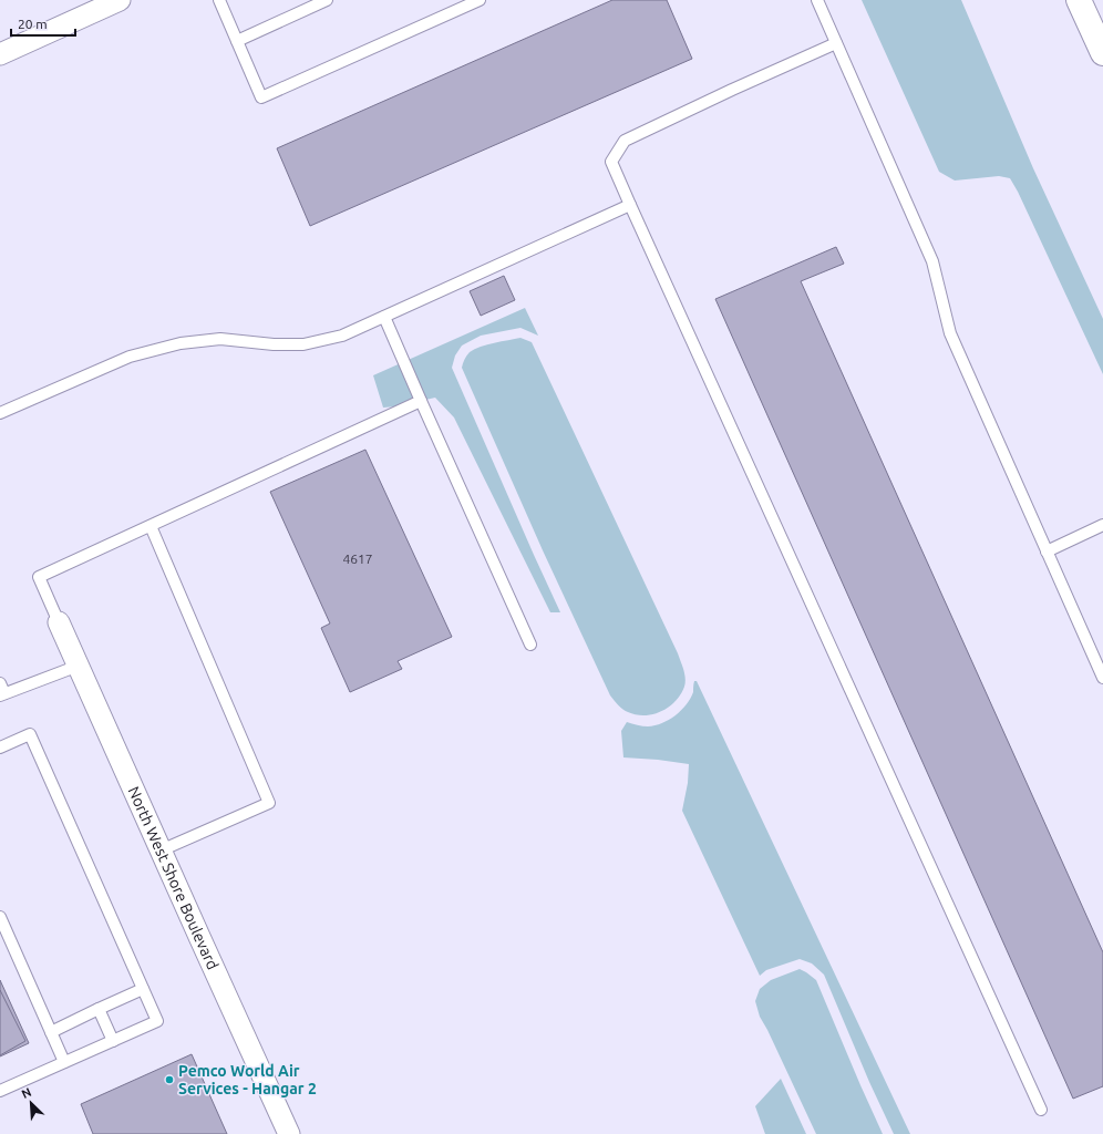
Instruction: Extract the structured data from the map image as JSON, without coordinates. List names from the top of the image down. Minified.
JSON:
{"streets":{"street":["North West Shore Boulevard"]},"places":["Pemco World Air Services - Hangar 2"],"house_numbers":["4617"],"scale_bar":"20 m","north":"top left"}
